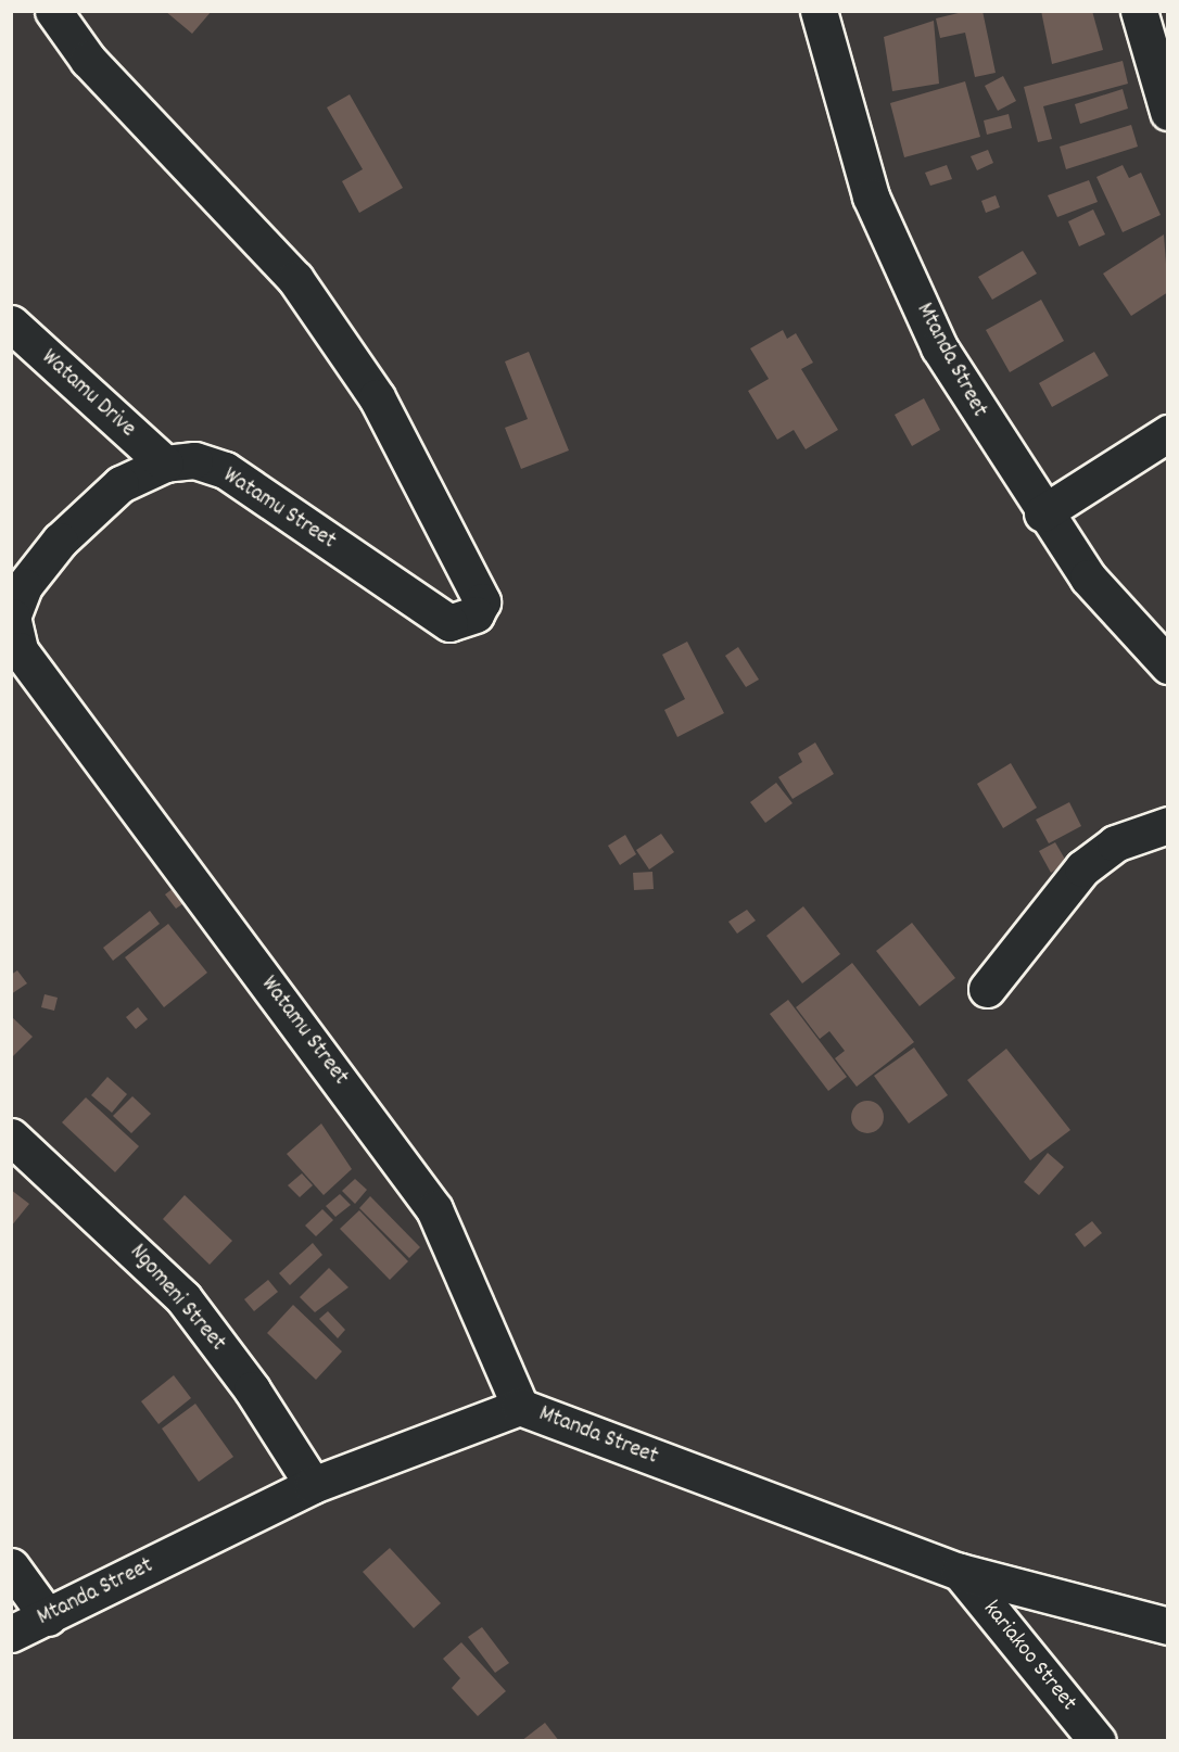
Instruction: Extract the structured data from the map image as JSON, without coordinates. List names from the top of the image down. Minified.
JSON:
{"streets":{"street":["Mtanda Street","Watamu Drive","Watamu Street","Ngomeni Street","kariakoo Street"]},"crossings":[["Mtanda Street","Watamu Street"],["Mtanda Street","Ngomeni Street"],["Mtanda Street","kariakoo Street"],["Watamu Drive","Watamu Street"]]}
